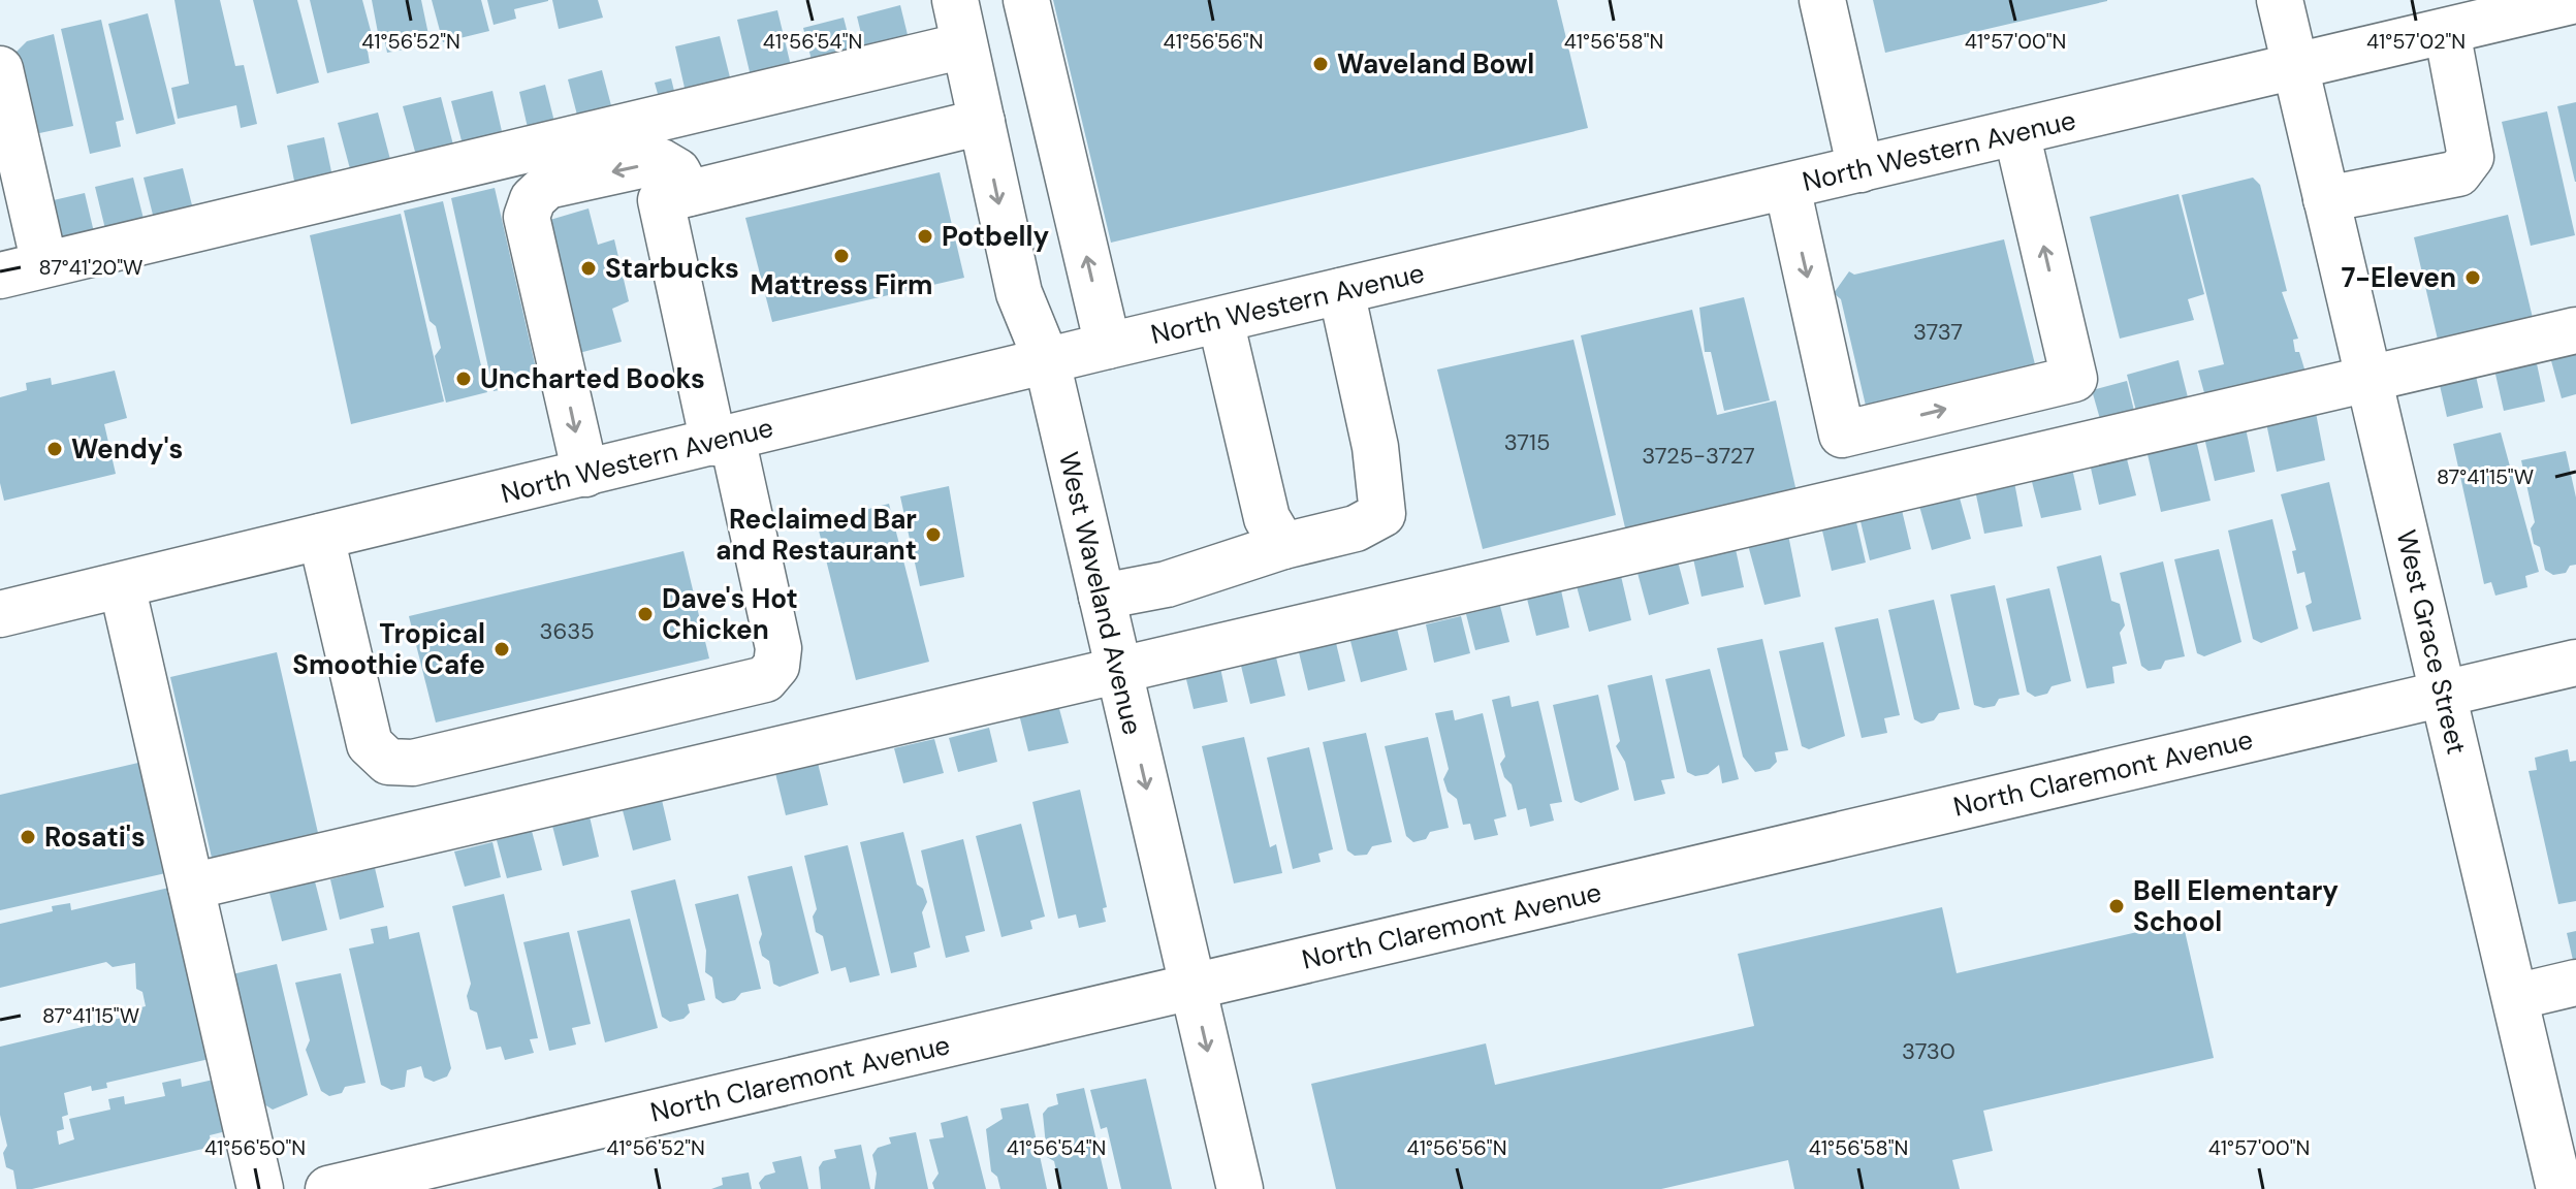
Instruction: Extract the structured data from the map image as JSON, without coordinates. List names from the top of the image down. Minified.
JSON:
{"streets":{"street":["North Western Avenue","West Waveland Avenue","West Grace Street","North Claremont Avenue"]},"crossings":[["North Western Avenue","West Waveland Avenue"],["North Western Avenue","West Grace Street"],["West Waveland Avenue","North Claremont Avenue"],["West Grace Street","North Claremont Avenue"]],"places":["Waveland Bowl","Potbelly","Mattress Firm","Starbucks","7-Eleven","Uncharted Books","Wendy's","Reclaimed Bar and Restaurant","Dave's Hot Chicken","Tropical Smoothie Cafe","Rosati's","Bell Elementary School"],"house_numbers":["3737","3715","3725-3727","3635","3730"],"coordinates":["41°56'52\"N","41°56'54\"N","41°56'56\"N","41°56'58\"N","41°57'00\"N","41°57'02\"N","87°41'20\"W","87°41'15\"W","41°56'50\"N"]}
